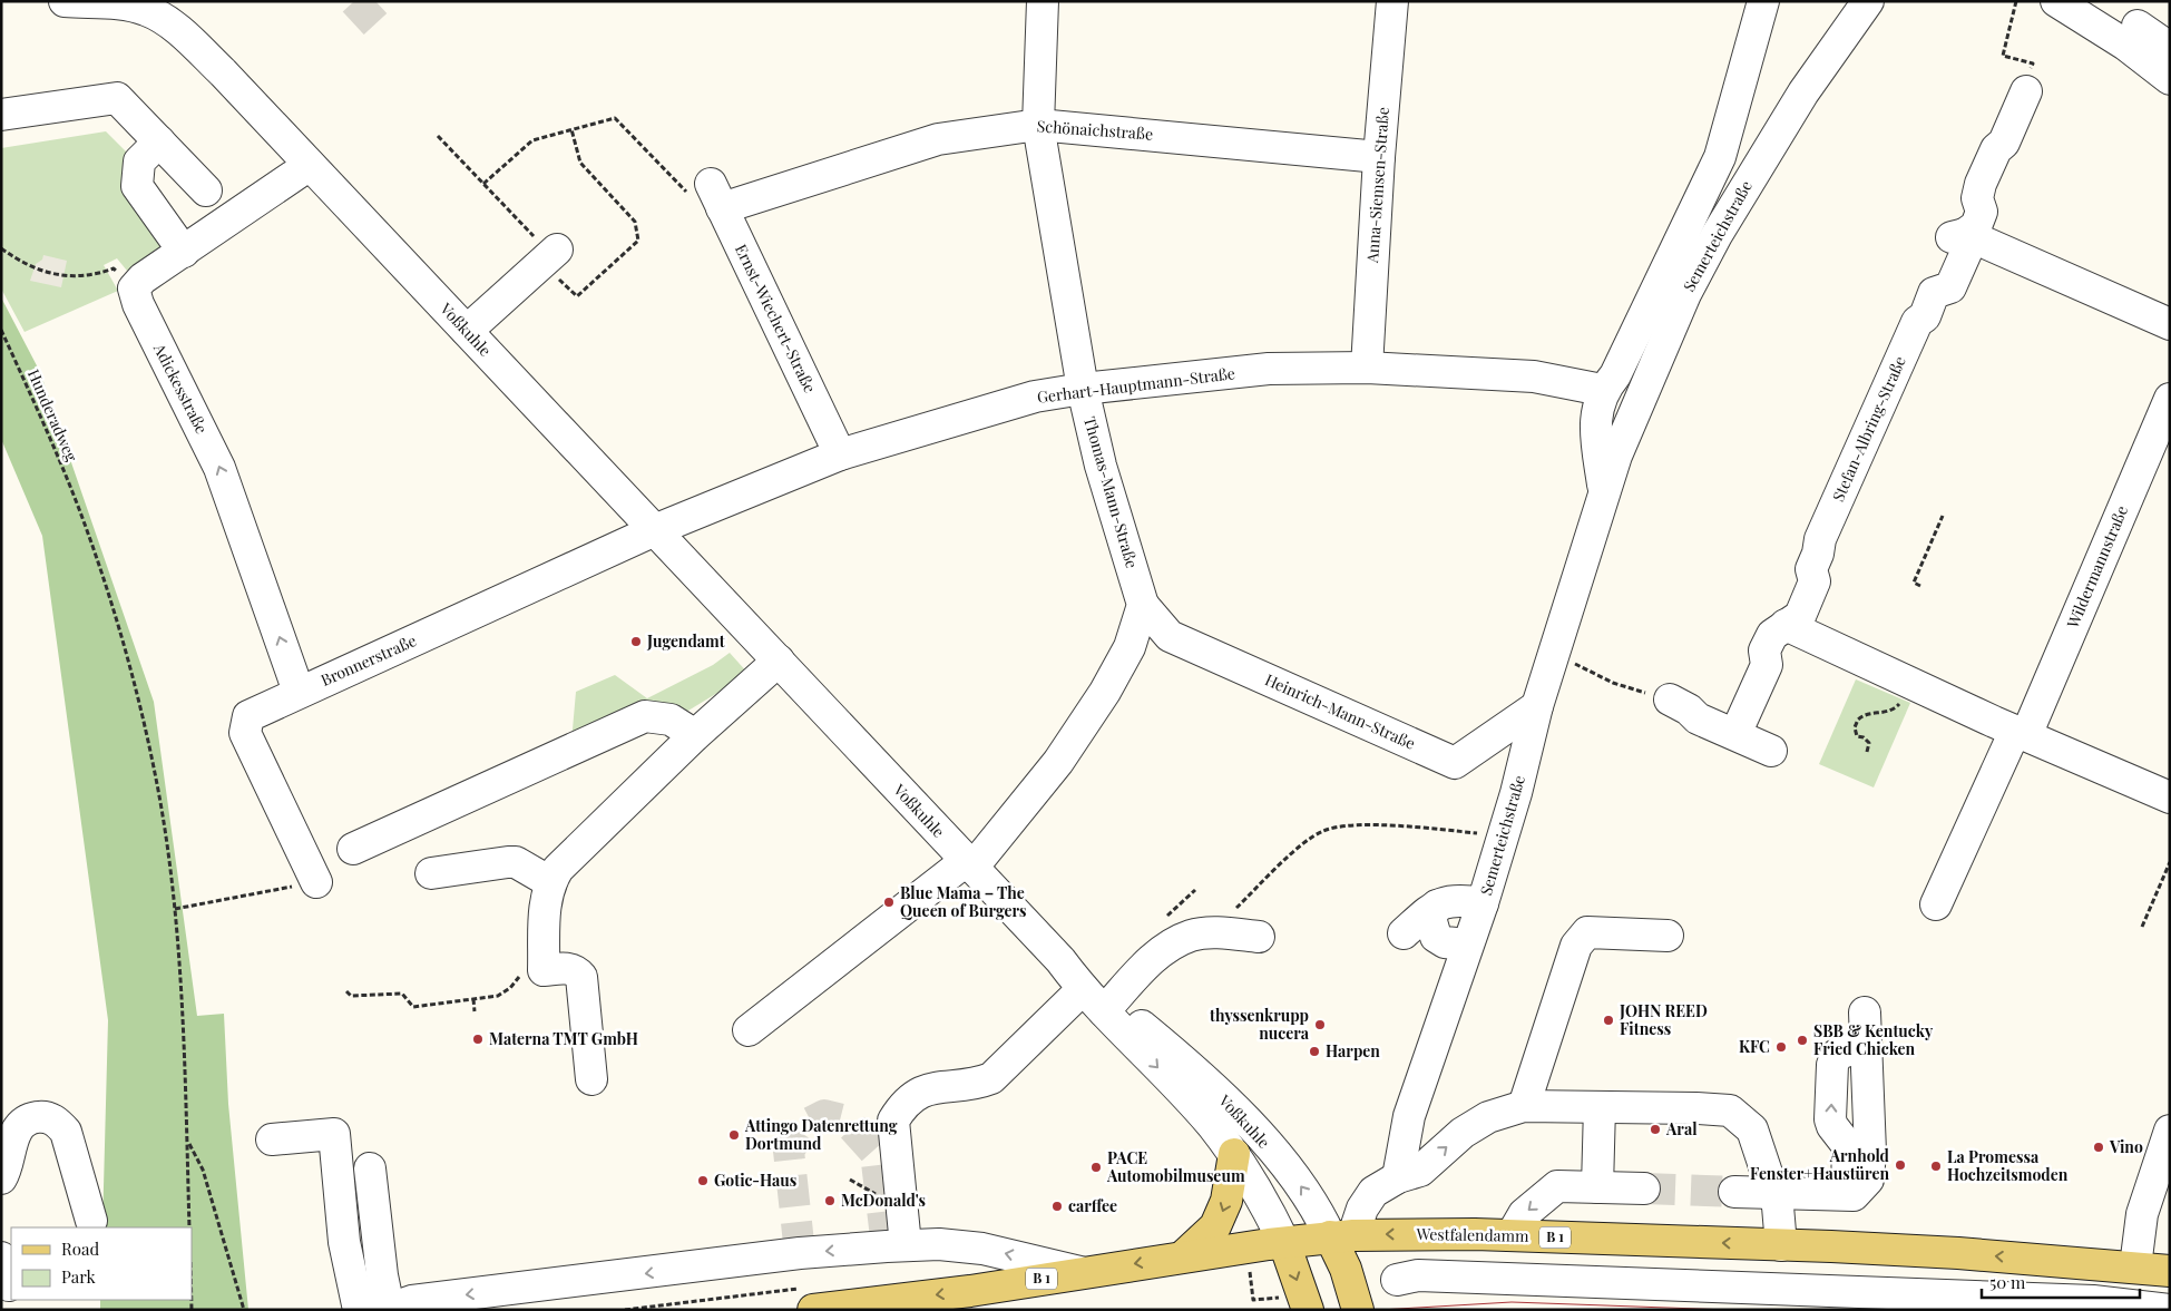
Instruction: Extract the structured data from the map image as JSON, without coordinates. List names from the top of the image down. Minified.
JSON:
{"streets":{"main road":["Westfalendamm","B 1"],"street":["Schönaichstraße","Anna-Siemsen-Straße","Semerteichstraße","Ernst-Wiechert-Straße","Voßkuhle","Gerhart-Hauptmann-Straße","Adickesstraße","Stefan-Albring-Straße","Thomas-Mann-Straße","Wildermannstraße","Bronnerstraße","Heinrich-Mann-Straße"],"path":["Hunderadweg"]},"crossings":[["Schönaichstraße","Anna-Siemsen-Straße"],["Schönaichstraße","Ernst-Wiechert-Straße"],["Schönaichstraße","Thomas-Mann-Straße"],["Anna-Siemsen-Straße","Gerhart-Hauptmann-Straße"],["Semerteichstraße","Gerhart-Hauptmann-Straße"],["Semerteichstraße","Heinrich-Mann-Straße"],["Ernst-Wiechert-Straße","Gerhart-Hauptmann-Straße"],["Voßkuhle","Gerhart-Hauptmann-Straße"],["Voßkuhle","Bronnerstraße"],["Voßkuhle","Westfalendamm"],["Gerhart-Hauptmann-Straße","Thomas-Mann-Straße"],["Gerhart-Hauptmann-Straße","Bronnerstraße"],["Adickesstraße","Bronnerstraße"],["Thomas-Mann-Straße","Heinrich-Mann-Straße"]],"one_way":["Adickesstraße","Westfalendamm"],"places":["Jugendamt","Blue Mama – The Queen of Burgers","JOHN REED Fitness","thyssenkrupp nucera","Materna TMT GmbH","SBB & Kentucky Fried Chicken","KFC","Harpen","Aral","Attingo Datenrettung Dortmund","Vino","Arnhold Fenster+Haustüren","La Promessa Hochzeitsmoden","PACE Automobilmuseum","Gotic-Haus","McDonald's","carffee"],"legend":["Road","Park"],"scale_bar":"50 m"}
